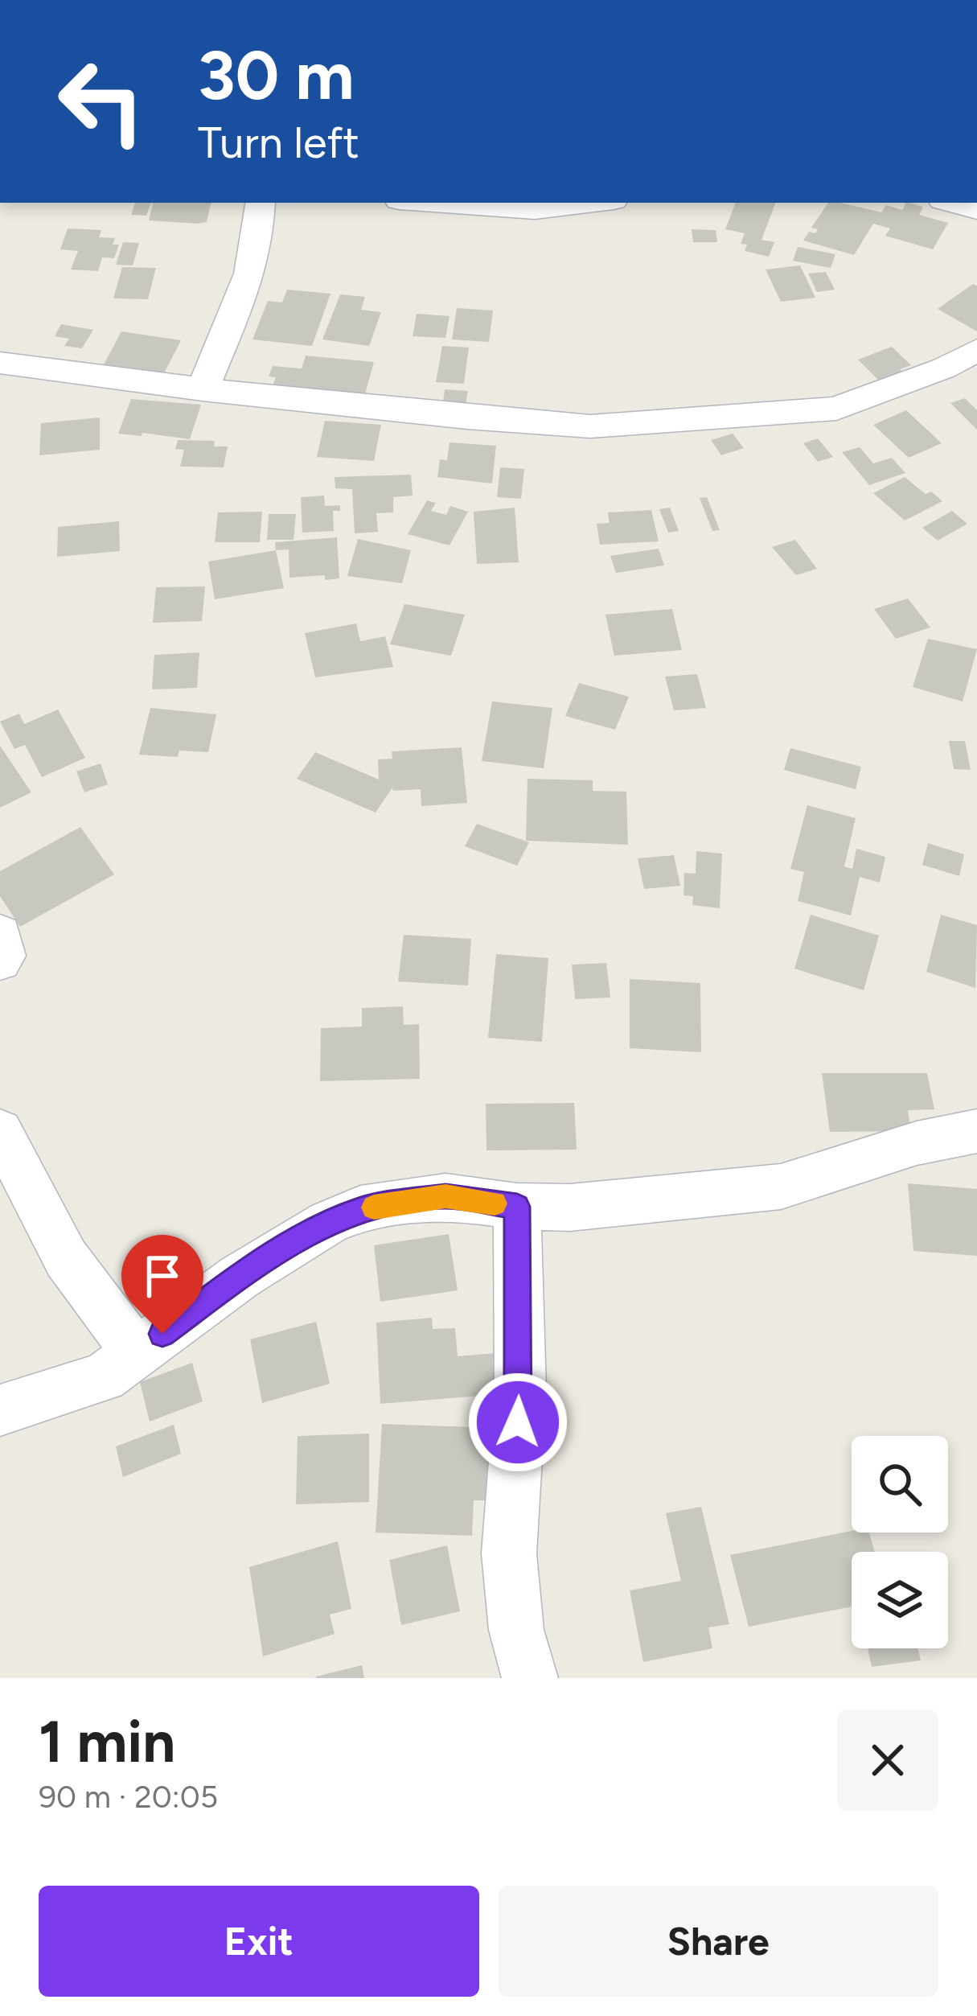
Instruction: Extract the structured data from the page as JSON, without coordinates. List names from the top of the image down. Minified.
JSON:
{"page":{"turn":["30 m","Turn left"],"heading":["1 min","90 m · 20:05"],"buttons":["Exit","Share"]}}
